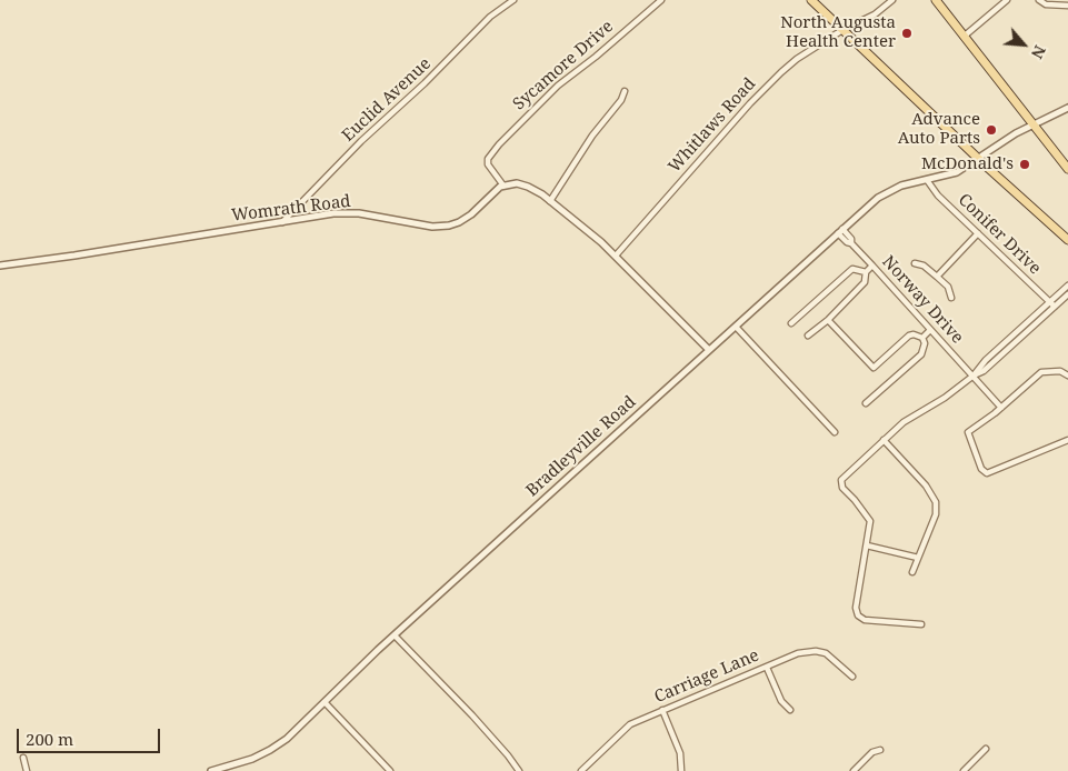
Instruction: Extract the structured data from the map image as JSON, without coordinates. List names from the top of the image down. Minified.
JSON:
{"streets":{"street":["Sycamore Drive","Euclid Avenue","Whitlaws Road","Womrath Road","Conifer Drive","Norway Drive","Bradleyville Road","Carriage Lane"]},"crossings":[["Sycamore Drive","Womrath Road"],["Euclid Avenue","Womrath Road"],["Conifer Drive","Bradleyville Road"],["Norway Drive","Bradleyville Road"]],"places":["North Augusta Health Center","Advance Auto Parts","McDonald's"],"scale_bar":"200 m","north":"bottom right"}
